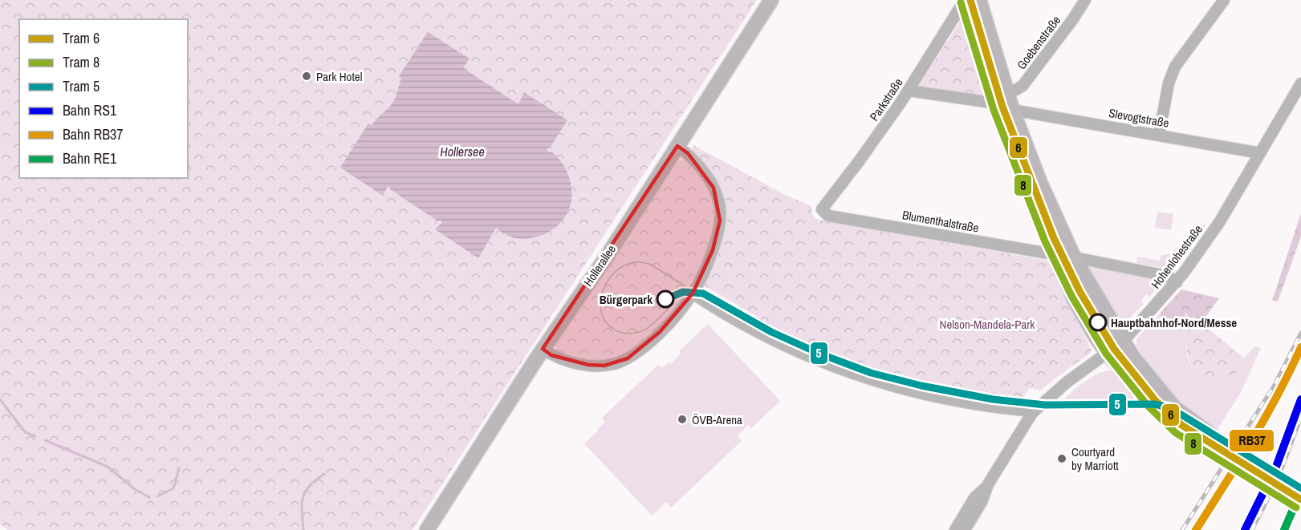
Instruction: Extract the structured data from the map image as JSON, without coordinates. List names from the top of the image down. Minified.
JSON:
{"streets":{"main road":["Hollerallee"],"street":["Goebenstraße","Parkstraße","Slevogtstraße","Blumenthalstraße","Hohenlohestraße"]},"crossings":[["Parkstraße","Blumenthalstraße"],["Slevogtstraße","Hohenlohestraße"]],"water":["Hollersee"],"parks":["Nelson-Mandela-Park"],"places":["Park Hotel","Bürgerpark","Hauptbahnhof-Nord/Messe","ÖVB-Arena","Courtyard by Marriott"],"lines":["tram line 6","tram line 8","tram line 5","rail line RB37","rail line RS1","rail line RE1"],"legend":["Tram 6","Tram 8","Tram 5","Bahn RS1","Bahn RB37","Bahn RE1"]}
